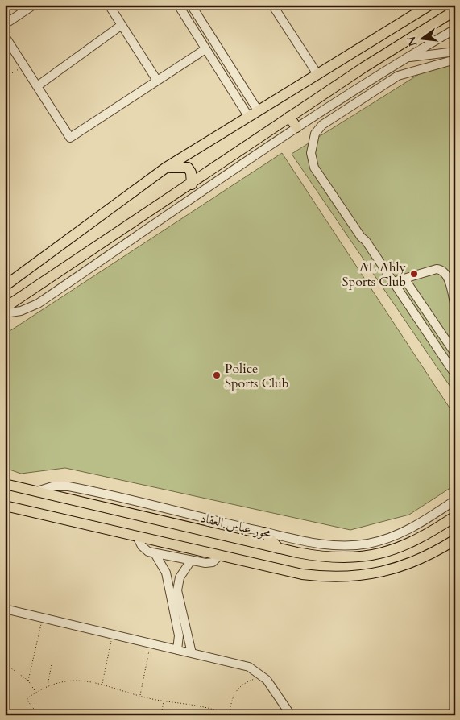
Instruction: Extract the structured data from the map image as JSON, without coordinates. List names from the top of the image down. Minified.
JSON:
{"streets":{"main road":["محور عباس العقاد"]},"places":["AL Ahly Sports Club","Police Sports Club"],"north":"left"}
